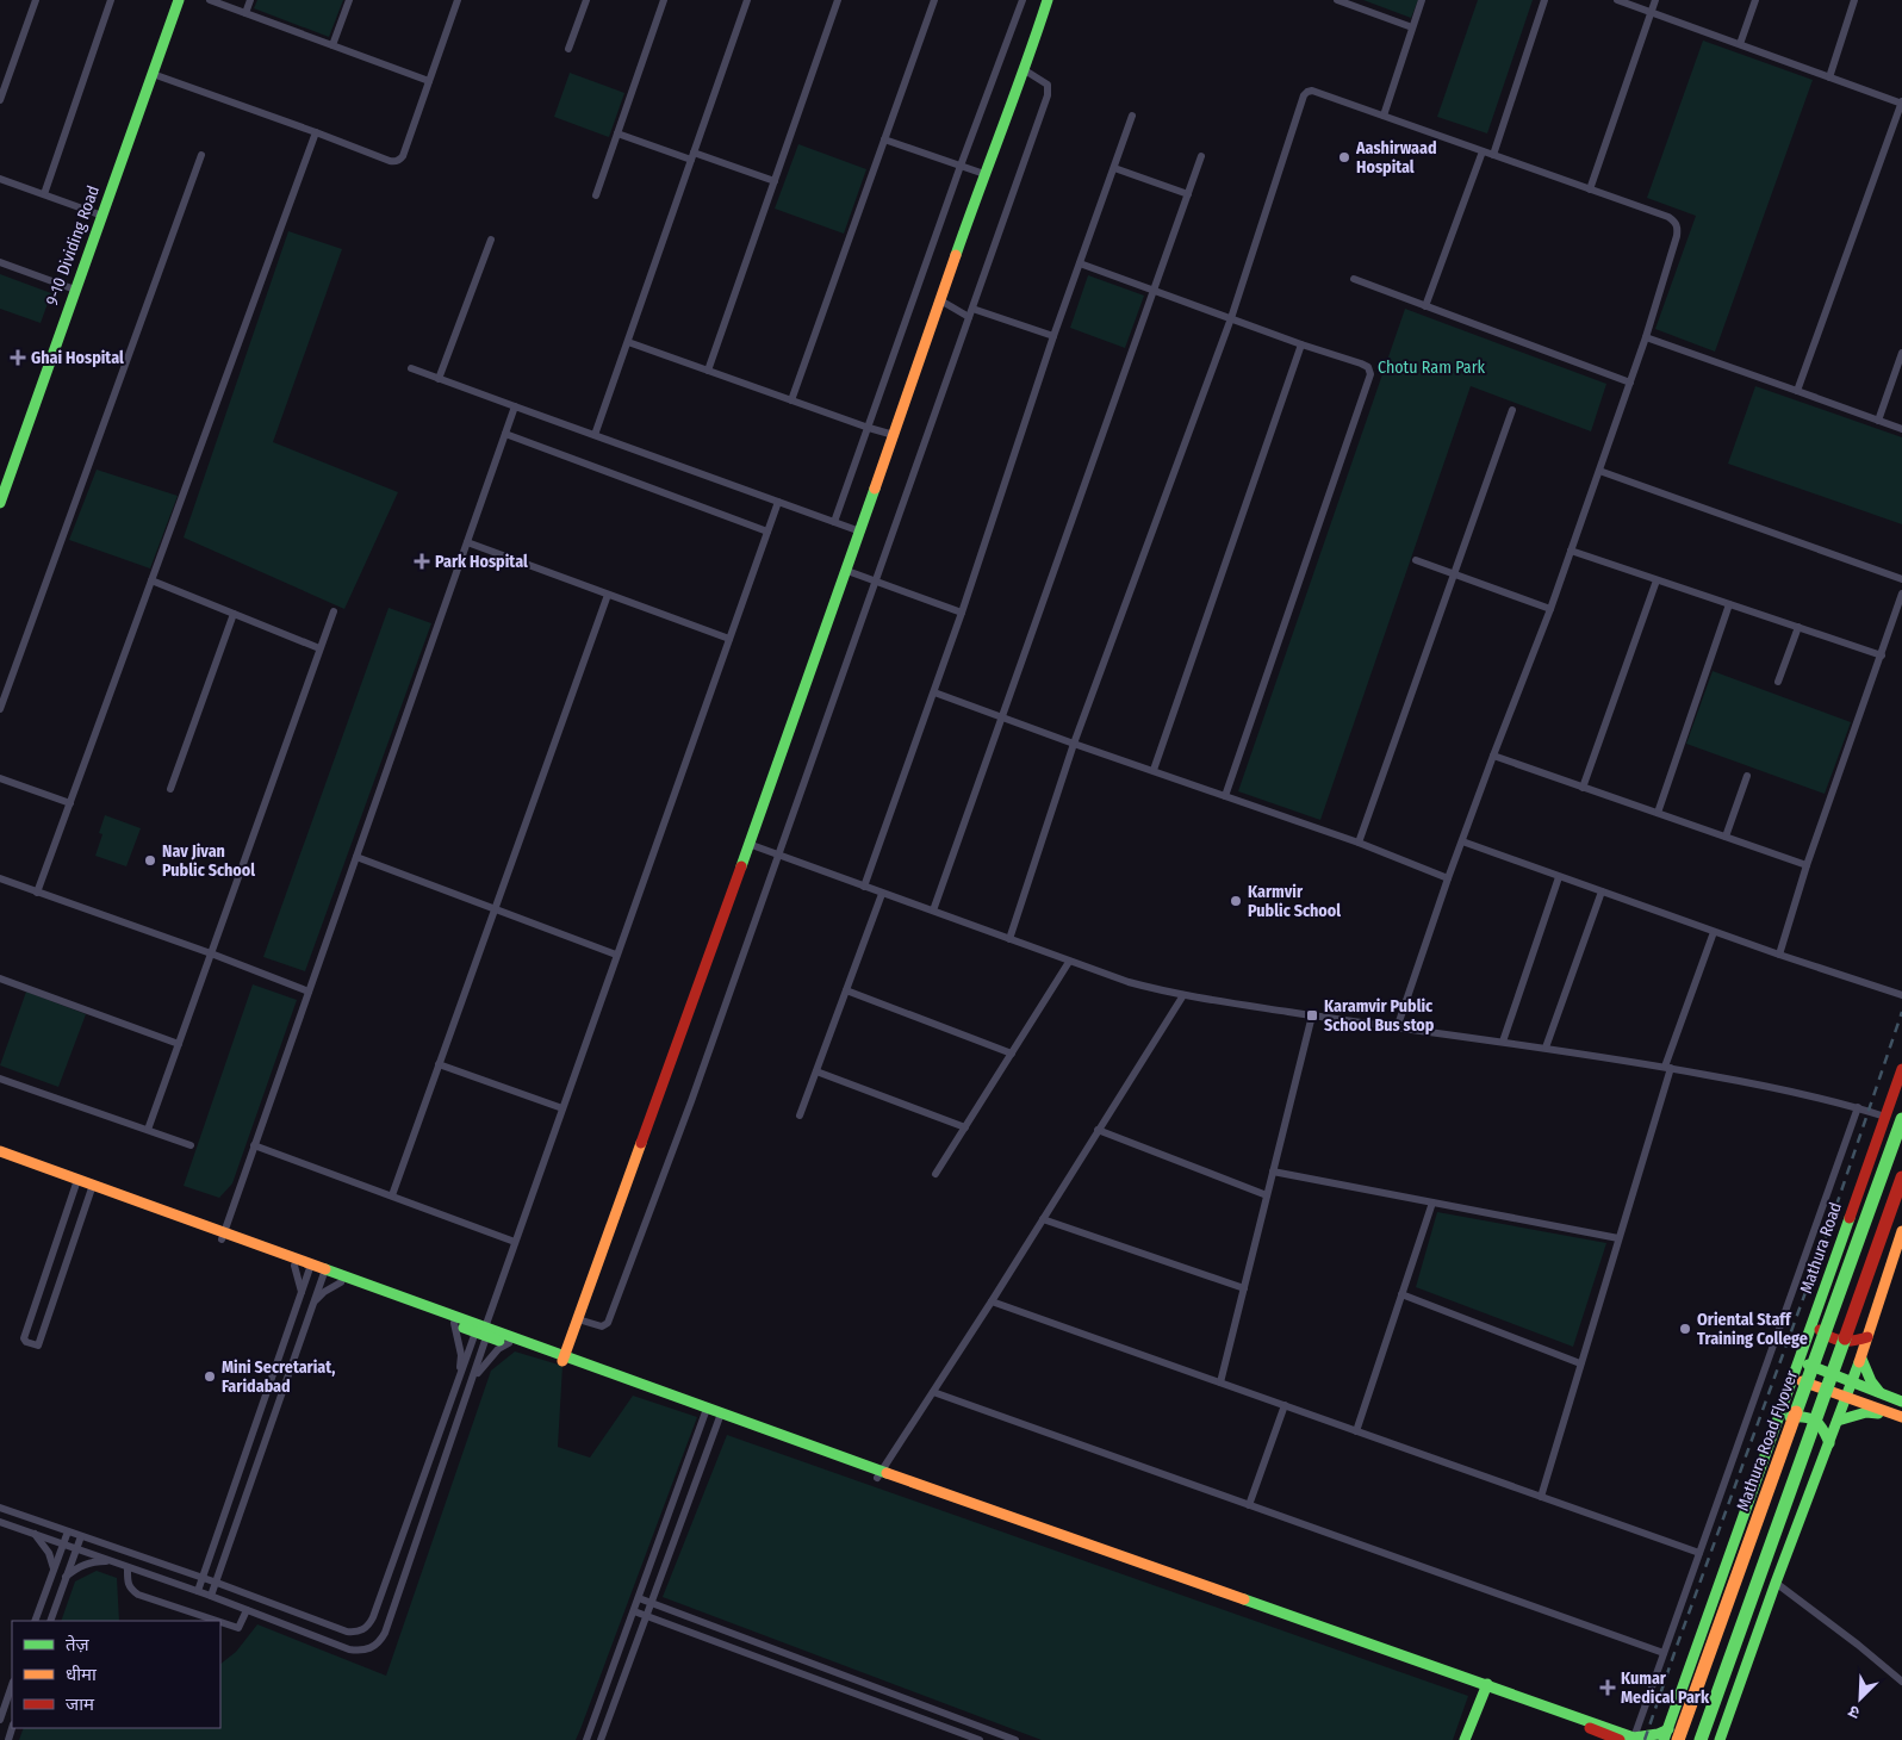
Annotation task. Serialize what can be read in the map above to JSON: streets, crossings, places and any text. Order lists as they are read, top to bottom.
{
  "streets": {
    "main road": ["9-10 Dividing Road", "Mathura Road", "Mathura Road Flyover"]
  },
  "parks": ["Chotu Ram Park"],
  "places": {
    "other": [
      "Aashirwaad Hospital",
      "Nav Jivan Public School",
      "Karmvir Public School",
      "Oriental Staff Training College",
      "Mini Secretariat, Faridabad"
    ],
    "health": ["Ghai Hospital", "Park Hospital", "Kumar Medical Park"],
    "transit": ["Karamvir Public School Bus stop"]
  },
  "legend": ["तेज़", "धीमा", "जाम"],
  "north": "bottom left"
}
